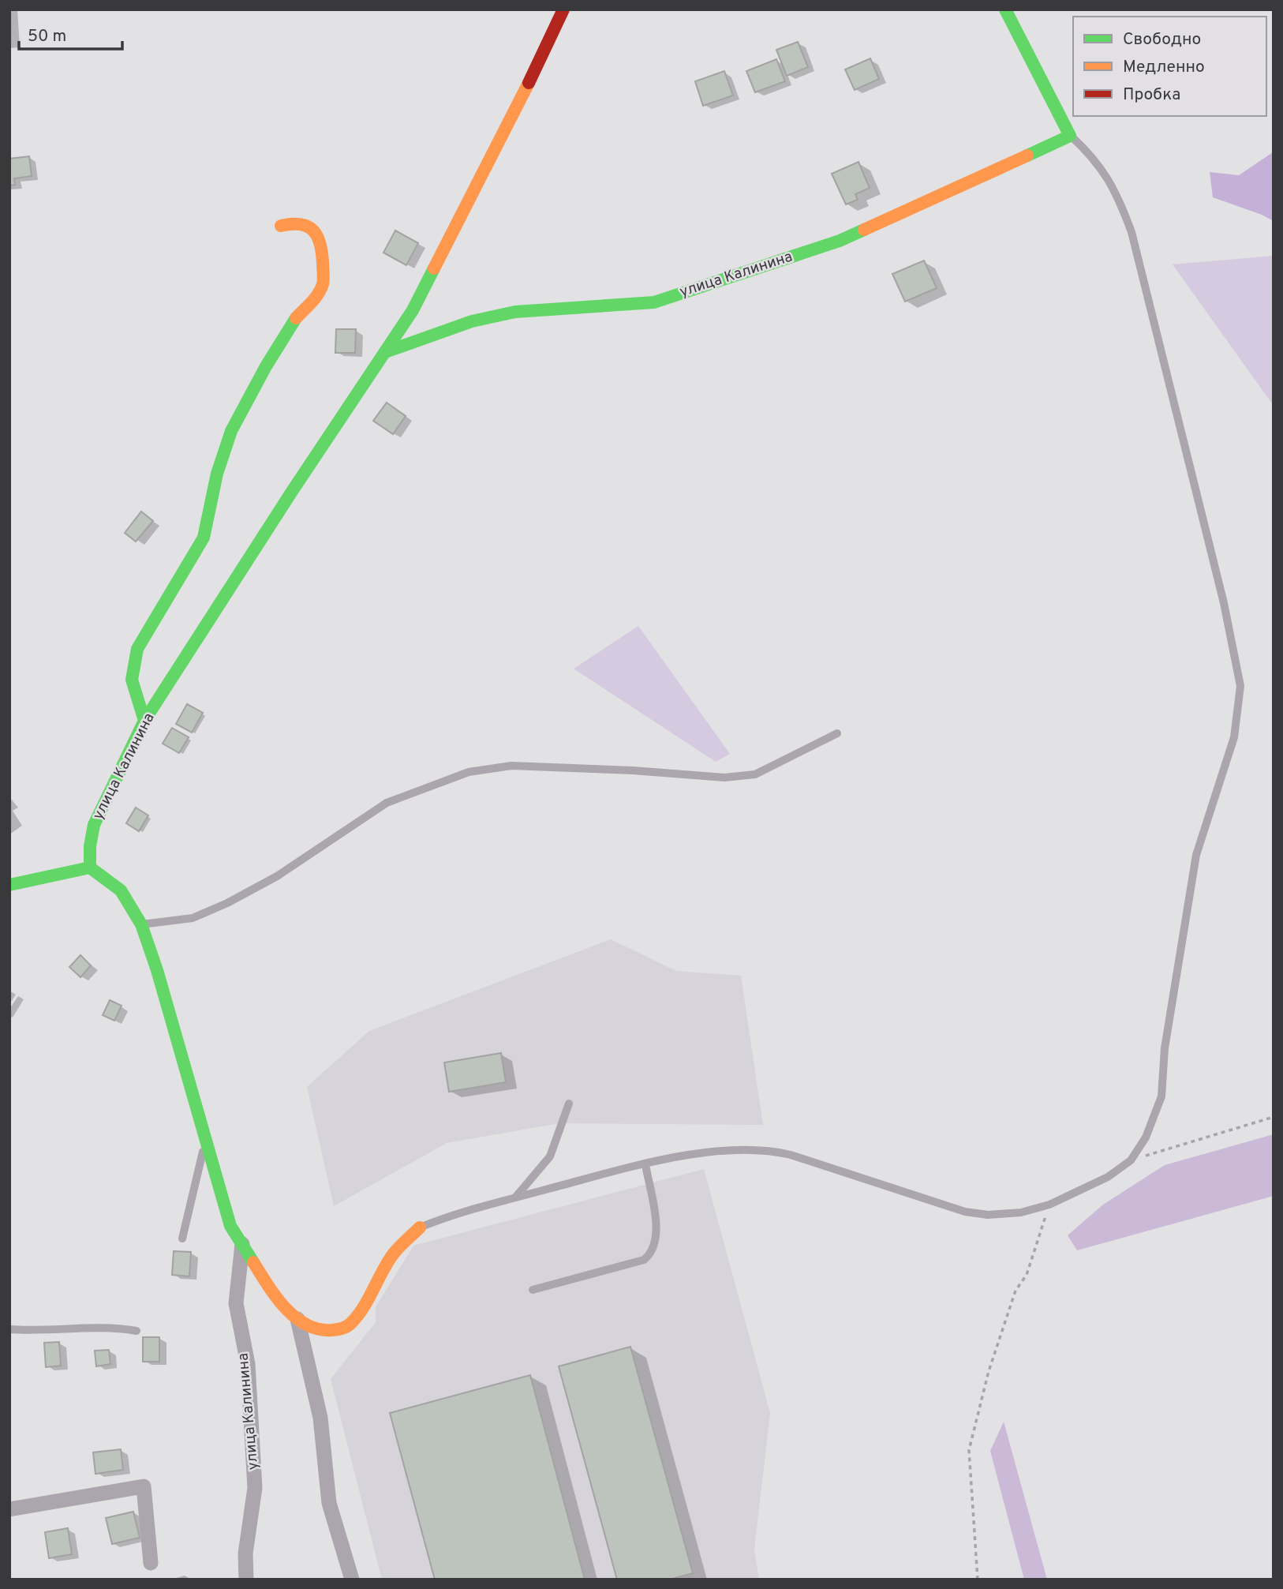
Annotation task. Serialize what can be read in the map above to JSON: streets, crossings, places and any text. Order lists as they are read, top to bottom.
{
  "streets": {
    "street": ["улица Калинина"]
  },
  "legend": ["Свободно", "Медленно", "Пробка"],
  "scale_bar": "50 m"
}
